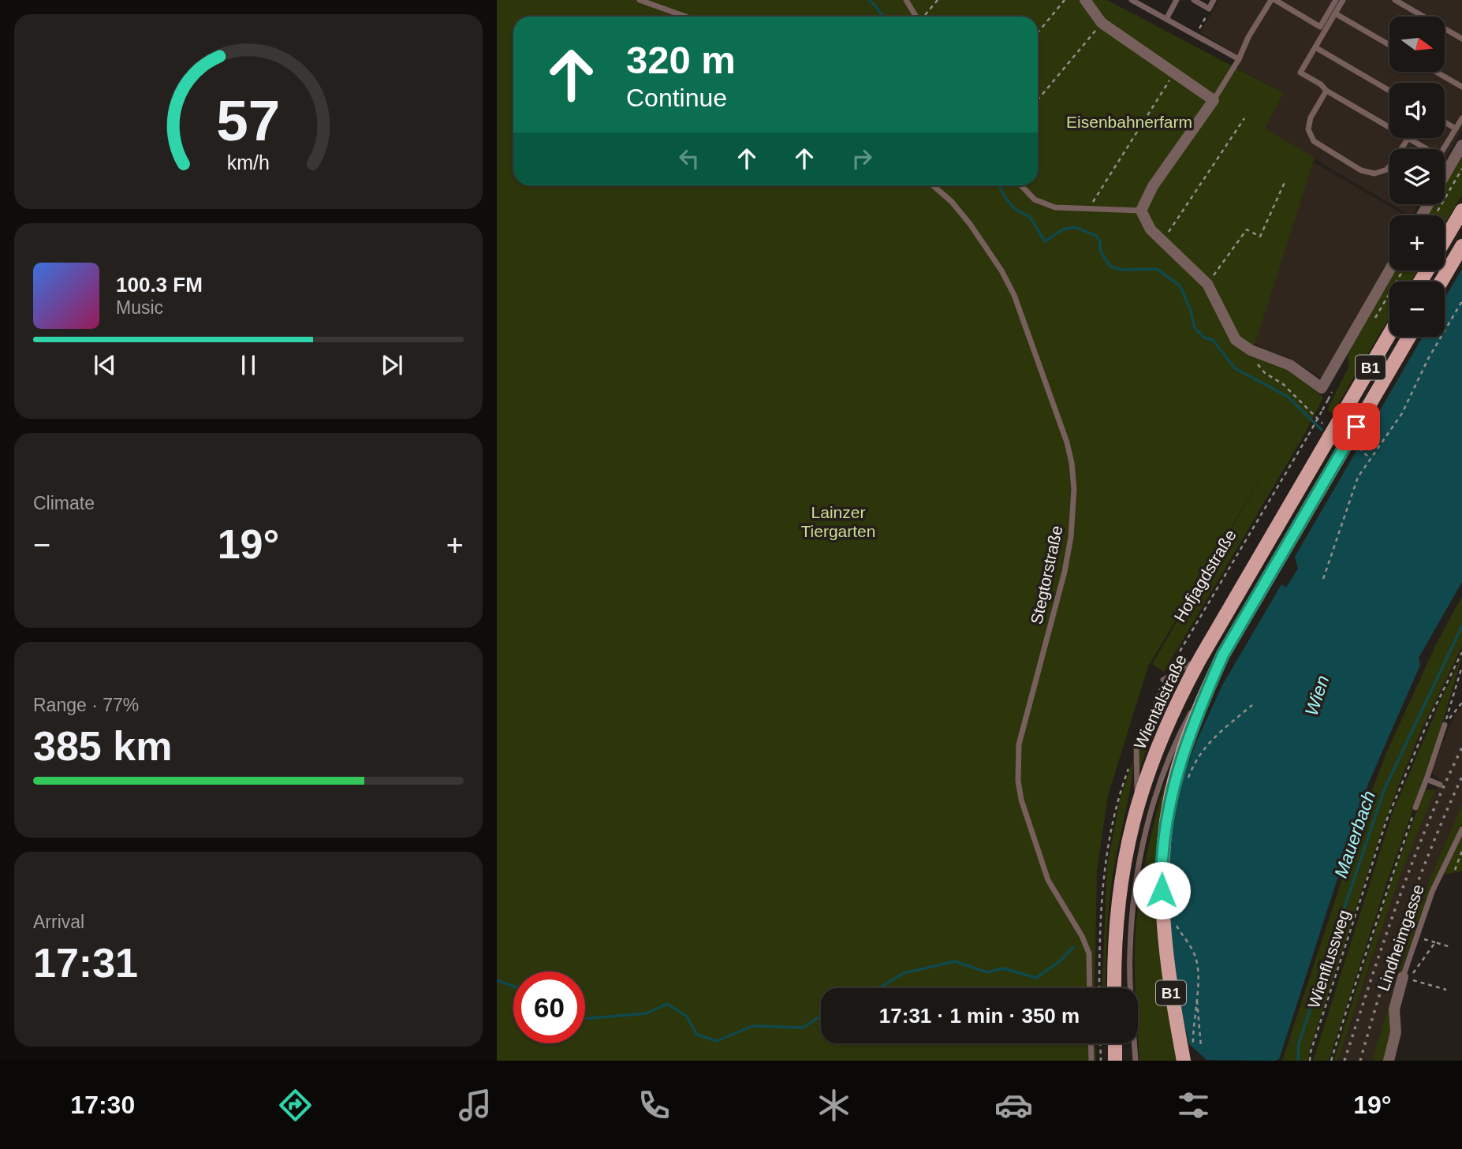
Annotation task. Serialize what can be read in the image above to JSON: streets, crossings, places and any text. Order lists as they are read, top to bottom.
{
  "streets": {
    "main road": ["B1", "Wientalstraße"],
    "street": ["Lindheimgasse"],
    "lane": ["Stegtorstraße"],
    "path": ["Hofjagdstraße", "Wienflussweg"]
  },
  "water": ["Wien", "Mauerbach"],
  "parks": ["Eisenbahnerfarm", "Lainzer Tiergarten"],
  "north": "right",
  "page": {
    "map_buttons": ["+", "−"],
    "turn": ["320 m", "Continue"],
    "song": ["100.3 FM", "Music"],
    "tile": [
      "Climate",
      ["Range · 77%", "385 km"],
      ["Arrival", "17:31"]
    ],
    "heat": ["−", "19°", "+"],
    "limit": "60",
    "trip": "17:31 · 1 min · 350 m",
    "tabs": ["17:30", "19°"],
    "gauge": ["57", "km/h"]
  }
}
